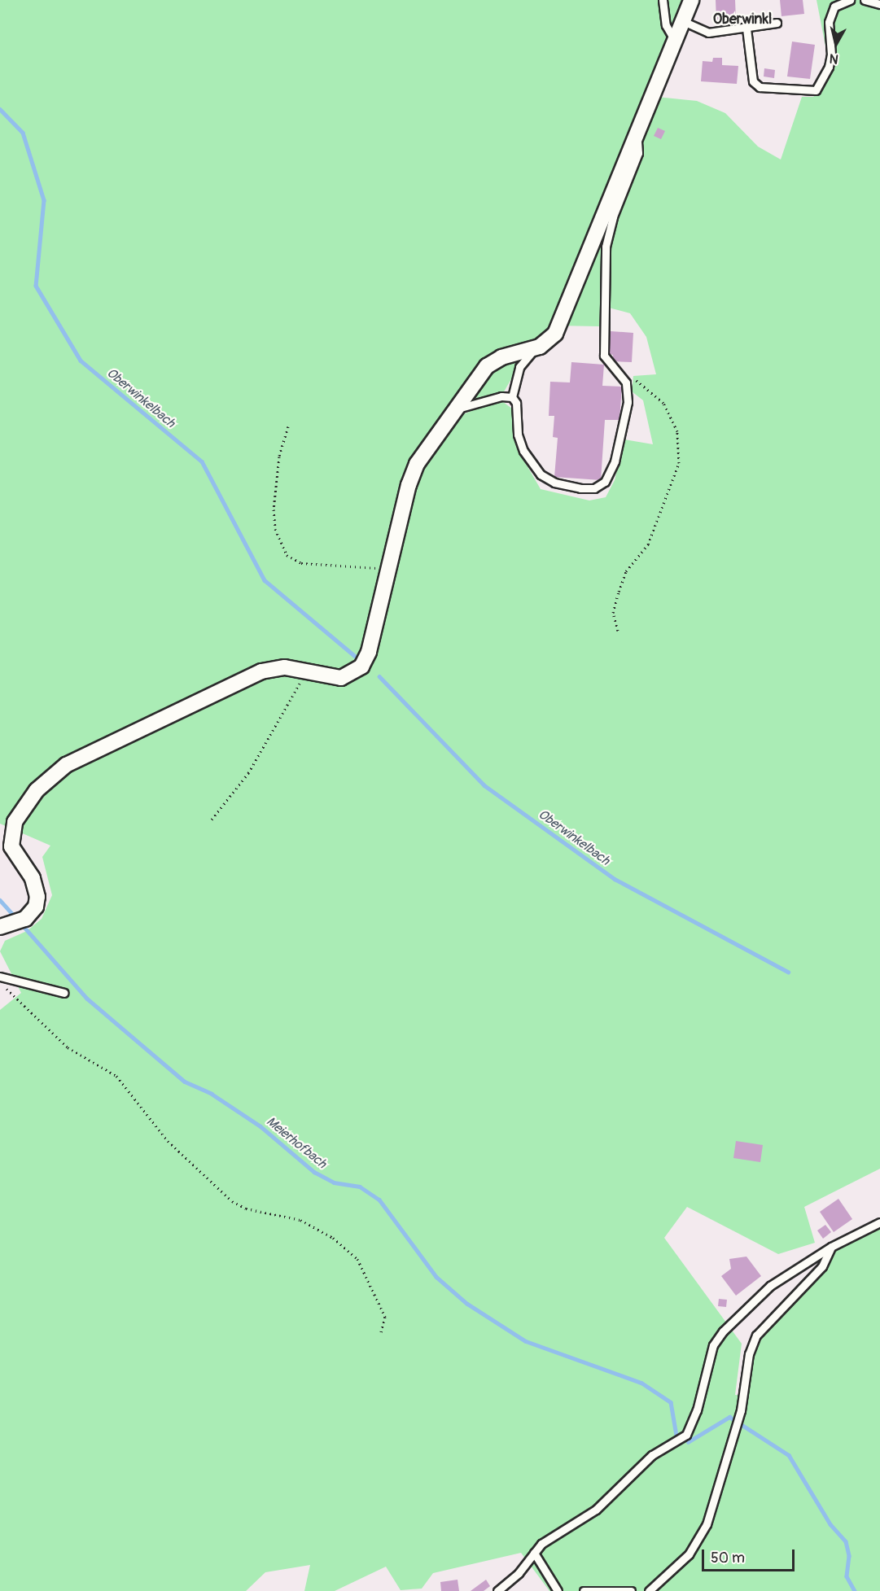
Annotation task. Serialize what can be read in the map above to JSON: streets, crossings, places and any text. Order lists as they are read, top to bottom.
{
  "districts": ["Oberwinkl"],
  "water": ["Oberwinkelbach", "Meierhofbach"],
  "scale_bar": "50 m",
  "north": "bottom"
}
